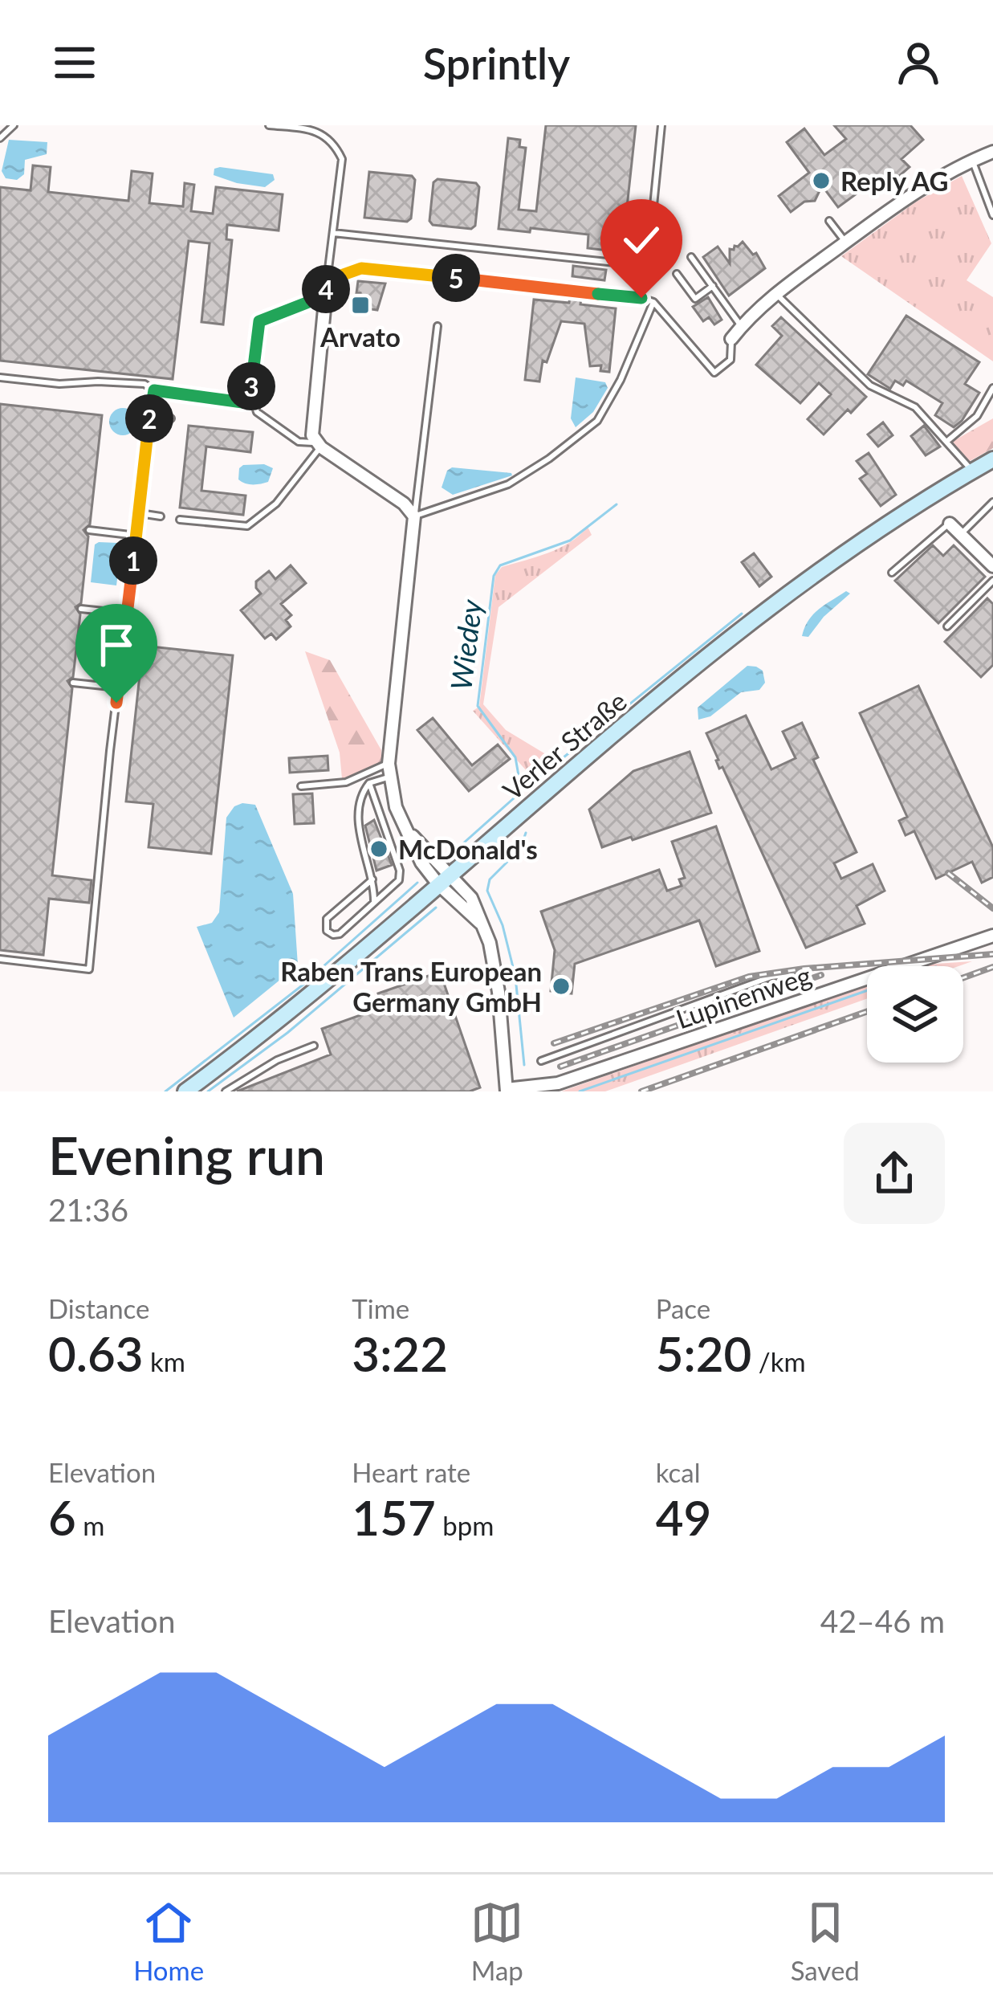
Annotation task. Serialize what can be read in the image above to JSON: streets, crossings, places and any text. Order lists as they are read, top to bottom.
{
  "streets": {
    "main road": ["Verler Straße"],
    "street": ["Lupinenweg"]
  },
  "water": ["Wiedey"],
  "places": {
    "other": ["Reply AG", "McDonald's", "Raben Trans European Germany GmbH"],
    "transit": ["Arvato"]
  },
  "page": {
    "header": "Sprintly",
    "pins": [
      "5",
      "4",
      "3",
      "2",
      "1"
    ],
    "heading": ["Evening run", "21:36"],
    "stats": [
      ["Distance", "0.63 km"],
      ["Time", "3:22"],
      ["Pace", "5:20 /km"],
      ["Elevation", "6 m"],
      ["Heart rate", "157 bpm"],
      ["kcal", "49"]
    ],
    "chart": ["Elevation", "42–46 m"],
    "tabs": ["Home", "Map", "Saved"]
  }
}
